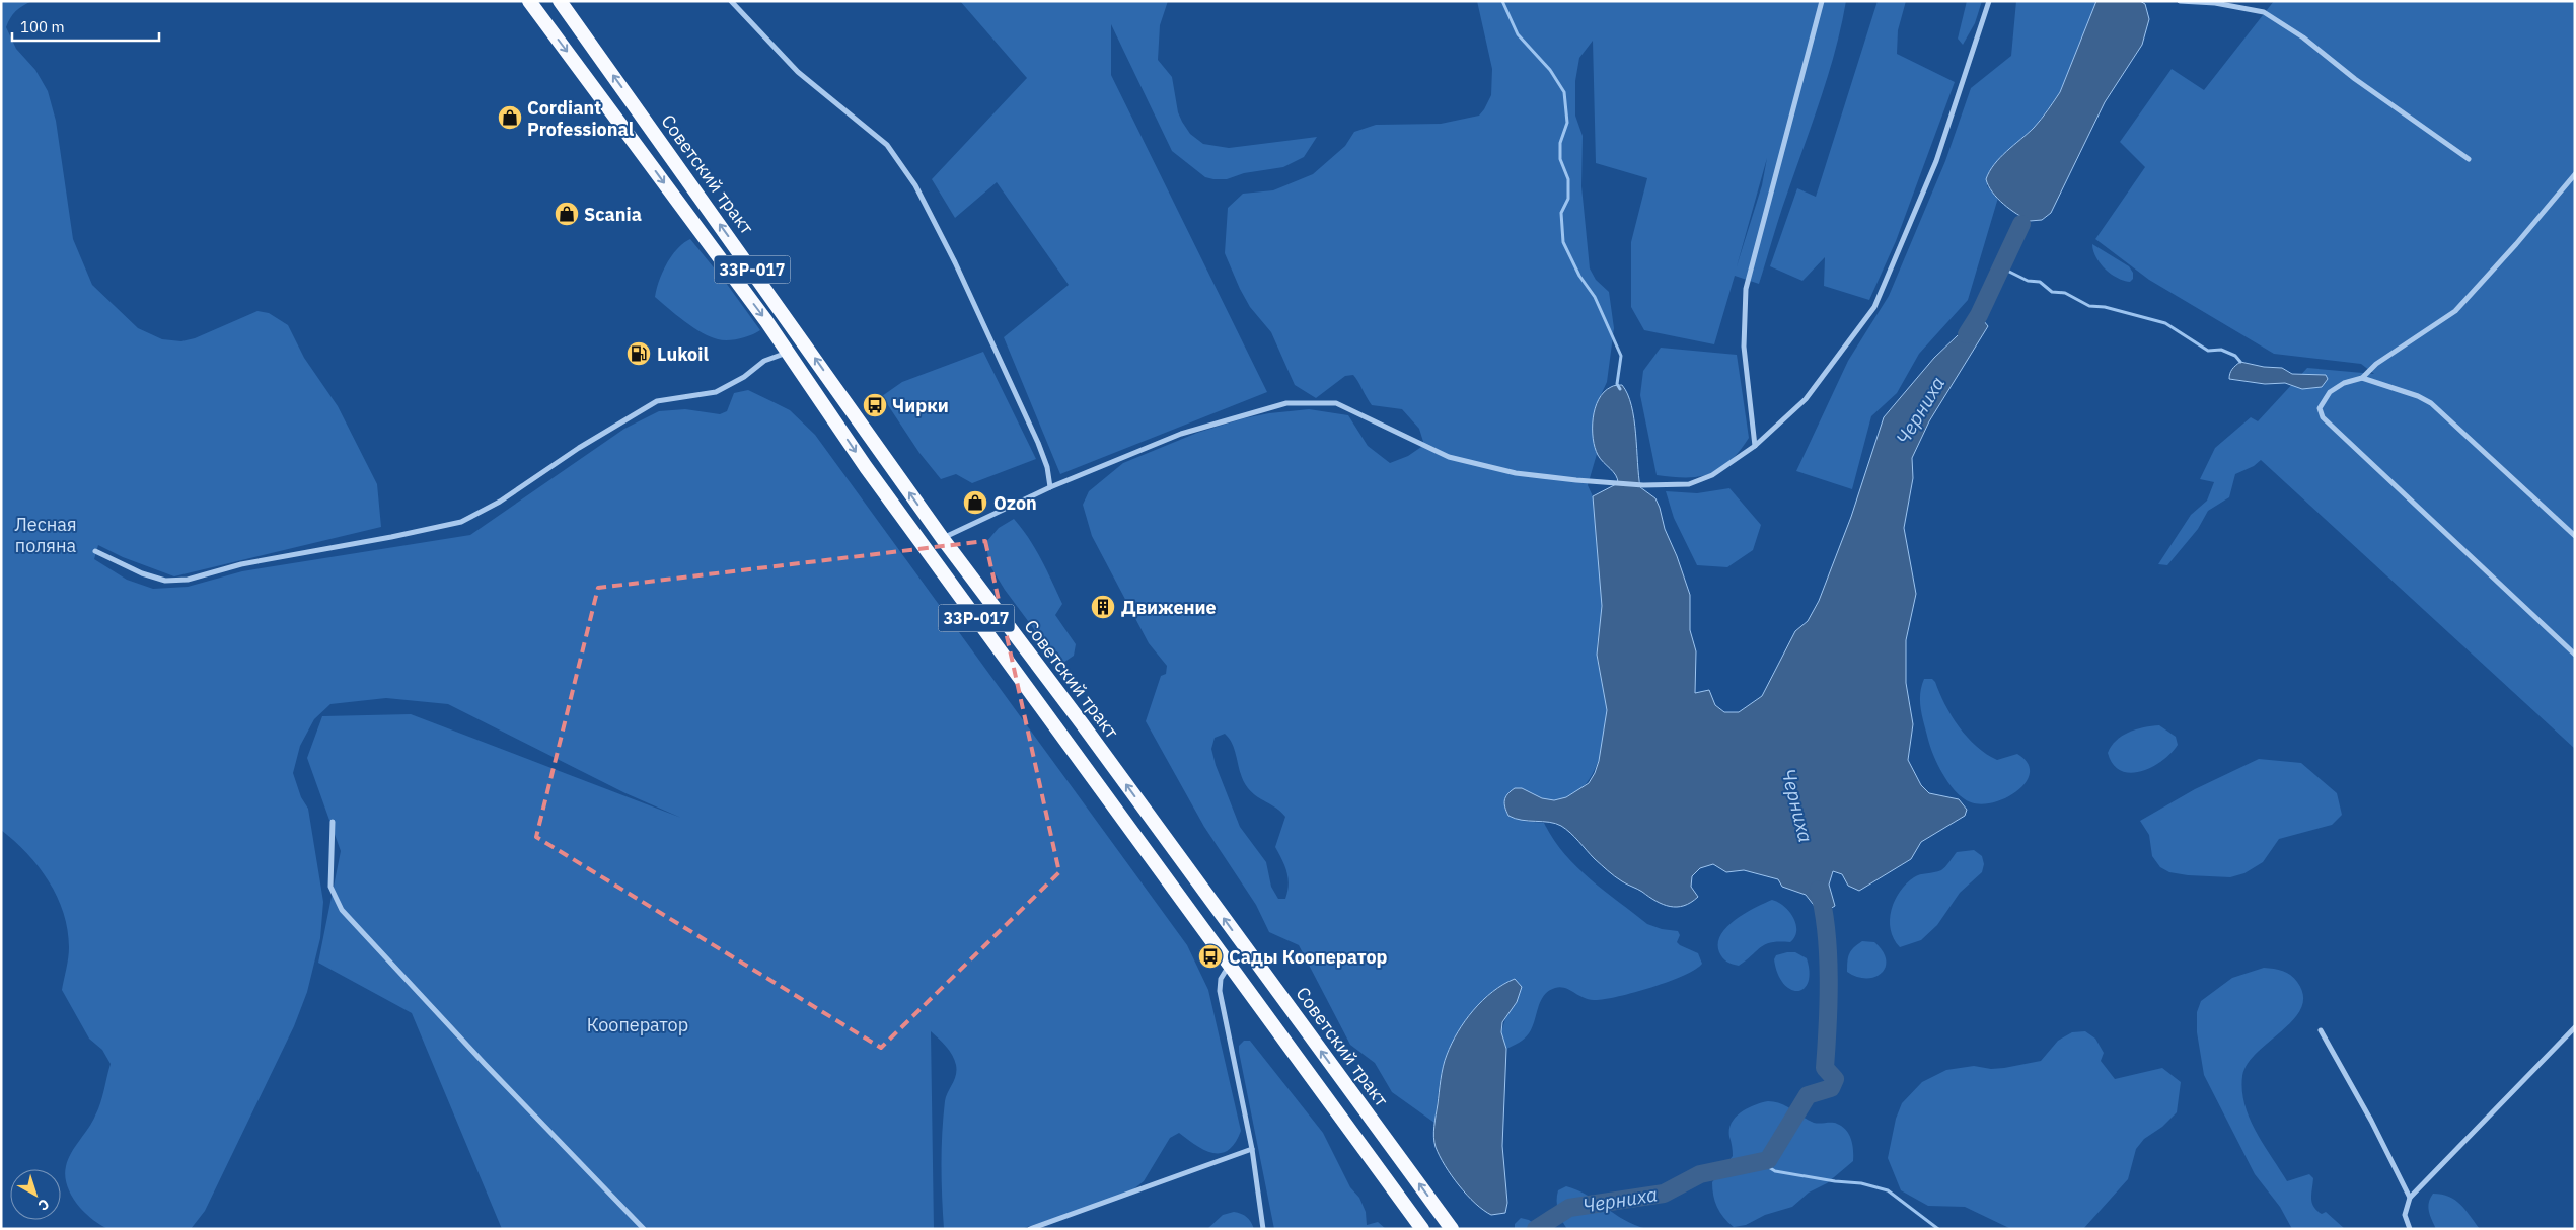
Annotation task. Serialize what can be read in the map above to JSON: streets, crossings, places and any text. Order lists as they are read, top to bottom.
{
  "streets": {
    "highway": ["Советский тракт", "33Р-017"]
  },
  "water": ["Черниха"],
  "parks": ["Лесная поляна", "Кооператор"],
  "places": {
    "shop": ["Cordiant Professional", "Scania", "Ozon"],
    "fuel station": ["Lukoil"],
    "bus stop": ["Чирки", "Сады Кооператор"],
    "building": ["Движение"]
  },
  "scale_bar": "100 m",
  "north": "bottom right"
}
